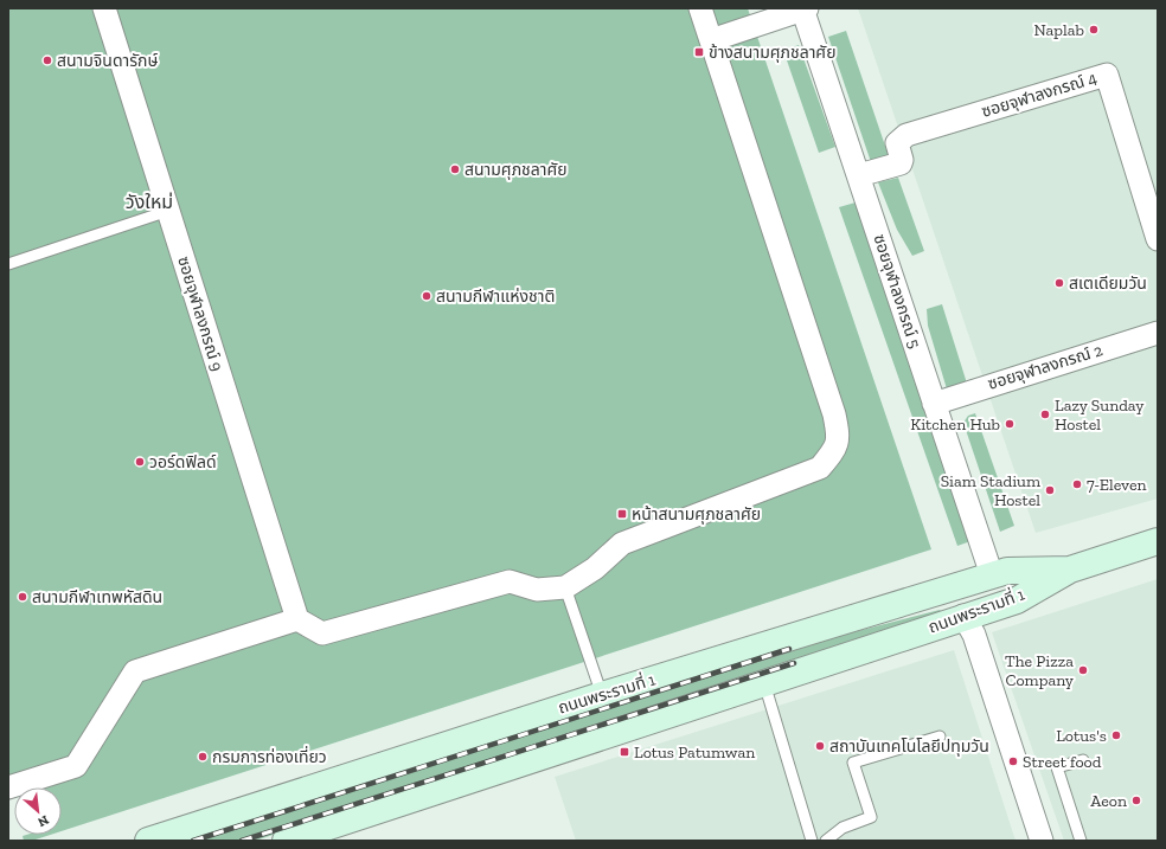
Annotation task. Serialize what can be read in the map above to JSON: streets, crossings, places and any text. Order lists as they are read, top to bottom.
{
  "streets": {
    "main road": ["ถนนพระรามที่ 1"],
    "street": [
      "ซอยจุฬาลงกรณ์ 4",
      "ซอยจุฬาลงกรณ์ 5",
      "ซอยจุฬาลงกรณ์ 9",
      "ซอยจุฬาลงกรณ์ 2"
    ]
  },
  "crossings": [
    ["ซอยจุฬาลงกรณ์ 4", "ซอยจุฬาลงกรณ์ 5"],
    ["ซอยจุฬาลงกรณ์ 5", "ซอยจุฬาลงกรณ์ 2"],
    ["ซอยจุฬาลงกรณ์ 5", "ถนนพระรามที่ 1"]
  ],
  "districts": ["วังใหม่"],
  "places": {
    "other": [
      "Naplab",
      "สนามจินดารักษ์",
      "สนามศุภชลาศัย",
      "สเตเดียมวัน",
      "สนามกีฬาแห่งชาติ",
      "Lazy Sunday Hostel",
      "Kitchen Hub",
      "วอร์ดฟิลด์",
      "7-Eleven",
      "Siam Stadium Hostel",
      "สนามกีฬาเทพหัสดิน",
      "The Pizza Company",
      "Lotus's",
      "สถาบันเทคโนโลยีปทุมวัน",
      "กรมการท่องเที่ยว",
      "Street food",
      "Aeon"
    ],
    "transit": ["ข้างสนามศุภชลาศัย", "หน้าสนามศุภชลาศัย", "Lotus Patumwan"]
  },
  "north": "bottom right"
}
